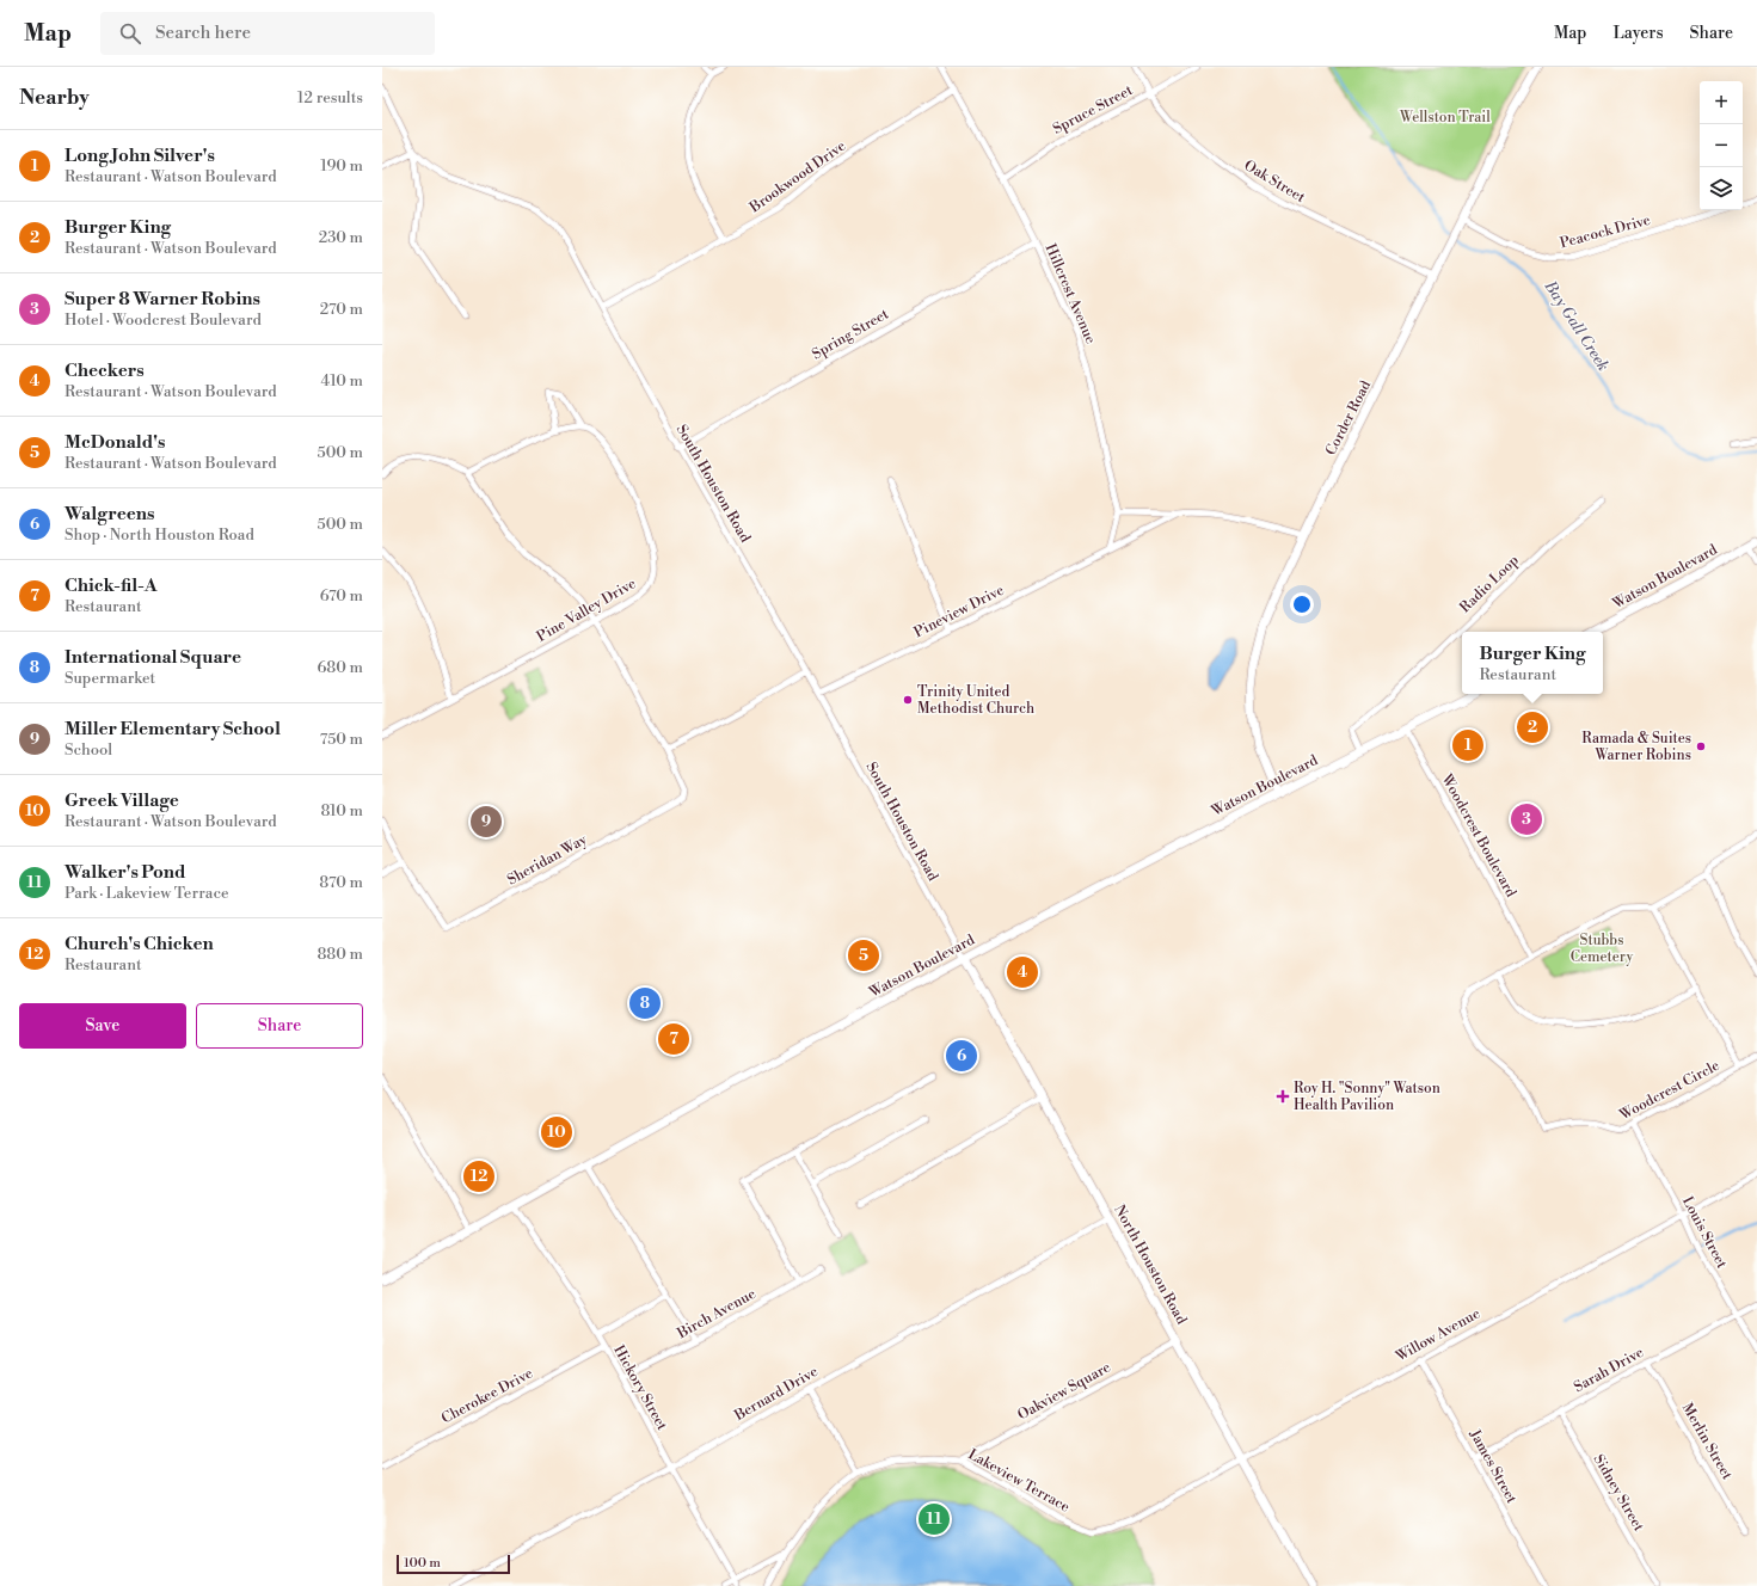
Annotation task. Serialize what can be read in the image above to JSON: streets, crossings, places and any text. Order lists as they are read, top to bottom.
{
  "streets": {
    "street": [
      "Spruce Street",
      "Brookwood Drive",
      "Oak Street",
      "Peacock Drive",
      "Hillcrest Avenue",
      "Spring Street",
      "Corder Road",
      "South Houston Road",
      "Watson Boulevard",
      "Radio Loop",
      "Pine Valley Drive",
      "Pineview Drive",
      "Woodcrest Boulevard",
      "Sheridan Way",
      "Woodcrest Circle",
      "Louis Street",
      "North Houston Road",
      "Birch Avenue",
      "Willow Avenue",
      "Sarah Drive",
      "Hickory Street",
      "Oakview Square",
      "Bernard Drive",
      "Cherokee Drive",
      "Merlin Street",
      "James Street",
      "Lakeview Terrace",
      "Sidney Street"
    ]
  },
  "crossings": [
    ["Spruce Street", "Oak Street"],
    ["Spruce Street", "Hillcrest Avenue"],
    ["Brookwood Drive", "Hillcrest Avenue"],
    ["Brookwood Drive", "South Houston Road"],
    ["Oak Street", "Corder Road"],
    ["Peacock Drive", "Corder Road"],
    ["Hillcrest Avenue", "Spring Street"],
    ["Hillcrest Avenue", "Pineview Drive"],
    ["Spring Street", "South Houston Road"],
    ["Corder Road", "Watson Boulevard"],
    ["South Houston Road", "Watson Boulevard"],
    ["South Houston Road", "Pineview Drive"],
    ["South Houston Road", "North Houston Road"],
    ["Watson Boulevard", "Radio Loop"],
    ["Watson Boulevard", "Woodcrest Boulevard"],
    ["Watson Boulevard", "North Houston Road"],
    ["Watson Boulevard", "Hickory Street"],
    ["Pine Valley Drive", "Sheridan Way"],
    ["Woodcrest Boulevard", "Woodcrest Circle"],
    ["Woodcrest Circle", "Louis Street"],
    ["Louis Street", "Willow Avenue"],
    ["Louis Street", "Sarah Drive"],
    ["North Houston Road", "Willow Avenue"],
    ["North Houston Road", "Oakview Square"],
    ["North Houston Road", "Bernard Drive"],
    ["Birch Avenue", "Hickory Street"],
    ["Willow Avenue", "James Street"],
    ["Willow Avenue", "Lakeview Terrace"],
    ["Sarah Drive", "Merlin Street"],
    ["Sarah Drive", "James Street"],
    ["Sarah Drive", "Sidney Street"],
    ["Hickory Street", "Bernard Drive"],
    ["Hickory Street", "Cherokee Drive"],
    ["Hickory Street", "Lakeview Terrace"],
    ["Oakview Square", "Lakeview Terrace"]
  ],
  "water": ["Bay Gall Creek"],
  "parks": ["Wellston Trail", "Stubbs Cemetery"],
  "places": {
    "other": ["Trinity United Methodist Church", "Ramada & Suites Warner Robins"],
    "health": ["Roy H. \"Sonny\" Watson Health Pavilion"]
  },
  "scale_bar": "100 m",
  "page": {
    "header": "Map",
    "search": "Search here",
    "nav": ["Map", "Layers", "Share"],
    "heading": ["Nearby", "12 results"],
    "map_buttons": ["+", "−"],
    "list": [
      {
        "mark": "1",
        "name": "Long John Silver's",
        "note": "Restaurant · Watson Boulevard",
        "value": "190 m"
      },
      {
        "mark": "2",
        "name": "Burger King",
        "note": "Restaurant · Watson Boulevard",
        "value": "230 m"
      },
      {
        "mark": "3",
        "name": "Super 8 Warner Robins",
        "note": "Hotel · Woodcrest Boulevard",
        "value": "270 m"
      },
      {
        "mark": "4",
        "name": "Checkers",
        "note": "Restaurant · Watson Boulevard",
        "value": "410 m"
      },
      {
        "mark": "5",
        "name": "McDonald's",
        "note": "Restaurant · Watson Boulevard",
        "value": "500 m"
      },
      {
        "mark": "6",
        "name": "Walgreens",
        "note": "Shop · North Houston Road",
        "value": "500 m"
      },
      {
        "mark": "7",
        "name": "Chick-fil-A",
        "note": "Restaurant",
        "value": "670 m"
      },
      {
        "mark": "8",
        "name": "International Square",
        "note": "Supermarket",
        "value": "680 m"
      },
      {
        "mark": "9",
        "name": "Miller Elementary School",
        "note": "School",
        "value": "750 m"
      },
      {
        "mark": "10",
        "name": "Greek Village",
        "note": "Restaurant · Watson Boulevard",
        "value": "810 m"
      },
      {
        "mark": "11",
        "name": "Walker's Pond",
        "note": "Park · Lakeview Terrace",
        "value": "870 m"
      },
      {
        "mark": "12",
        "name": "Church's Chicken",
        "note": "Restaurant",
        "value": "880 m"
      }
    ],
    "popup": ["Burger King", "Restaurant"],
    "pins": [
      "2",
      "1",
      "3",
      "9",
      "5",
      "4",
      "8",
      "7",
      "6",
      "10",
      "12",
      "11"
    ],
    "buttons": ["Save", "Share"],
    "scale": "100 m"
  }
}
